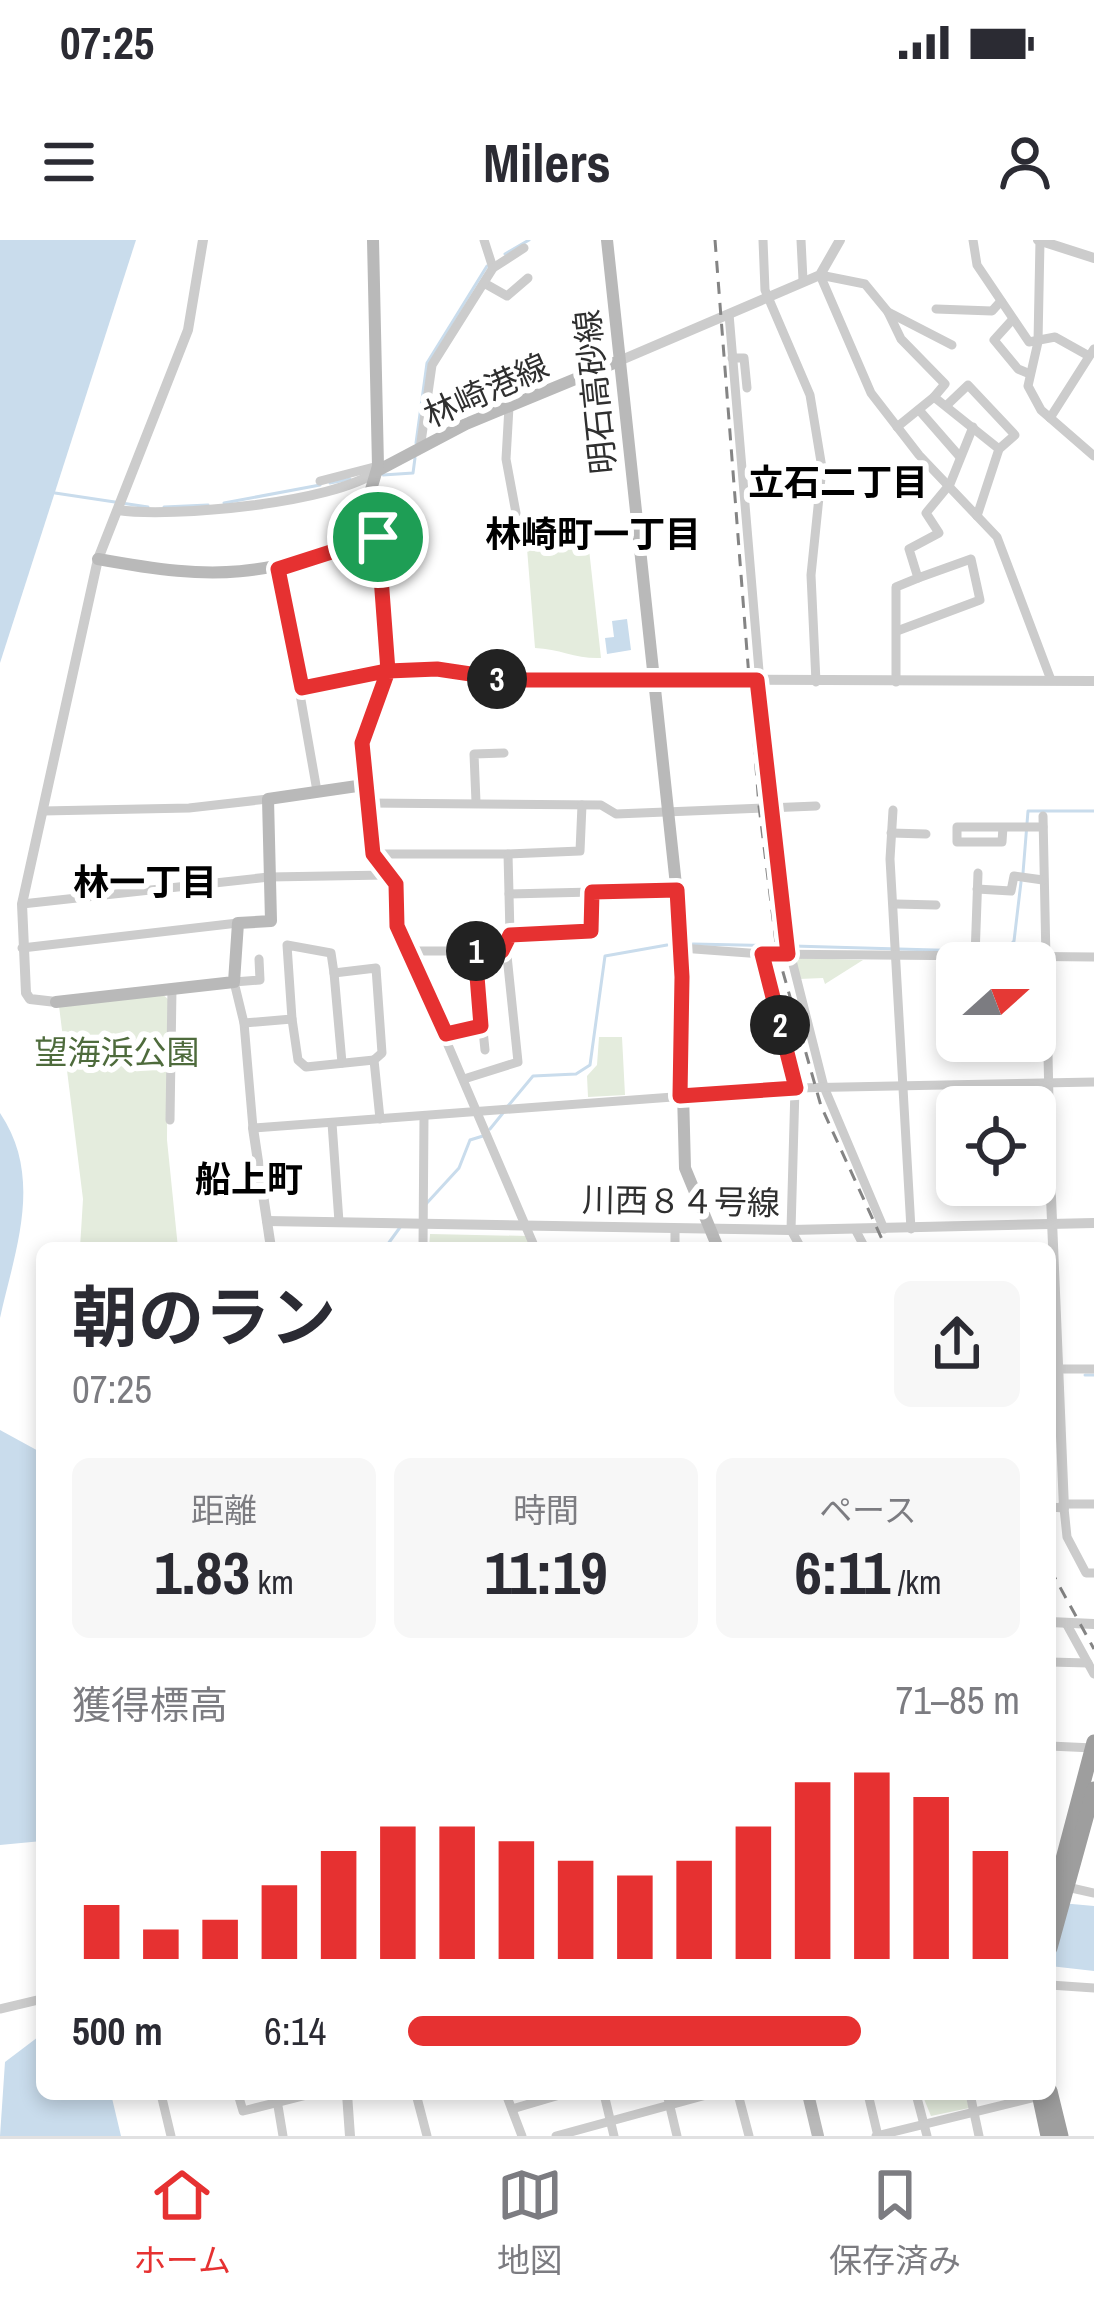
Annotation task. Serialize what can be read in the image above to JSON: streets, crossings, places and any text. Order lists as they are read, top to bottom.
{
  "streets": {
    "main road": ["林崎港線", "明石高砂線"],
    "street": ["川西８４号線"]
  },
  "crossings": [
    ["林崎港線", "明石高砂線"],
    ["明石高砂線", "川西８４号線"]
  ],
  "districts": [
    "立石二丁目",
    "林崎町一丁目",
    "林一丁目",
    "船上町"
  ],
  "parks": ["望海浜公園"],
  "north": "right",
  "page": {
    "status": "07:25",
    "header": "Milers",
    "pins": ["3", "1", "2"],
    "heading": ["朝のラン", "07:25"],
    "stats": [
      ["距離", "1.83 km"],
      ["時間", "11:19"],
      ["ペース", "6:11 /km"]
    ],
    "chart": ["獲得標高", "71–85 m"],
    "list": [
      {
        "name": "500 m",
        "note": "6:14"
      }
    ],
    "tabs": ["ホーム", "地図", "保存済み"]
  }
}
